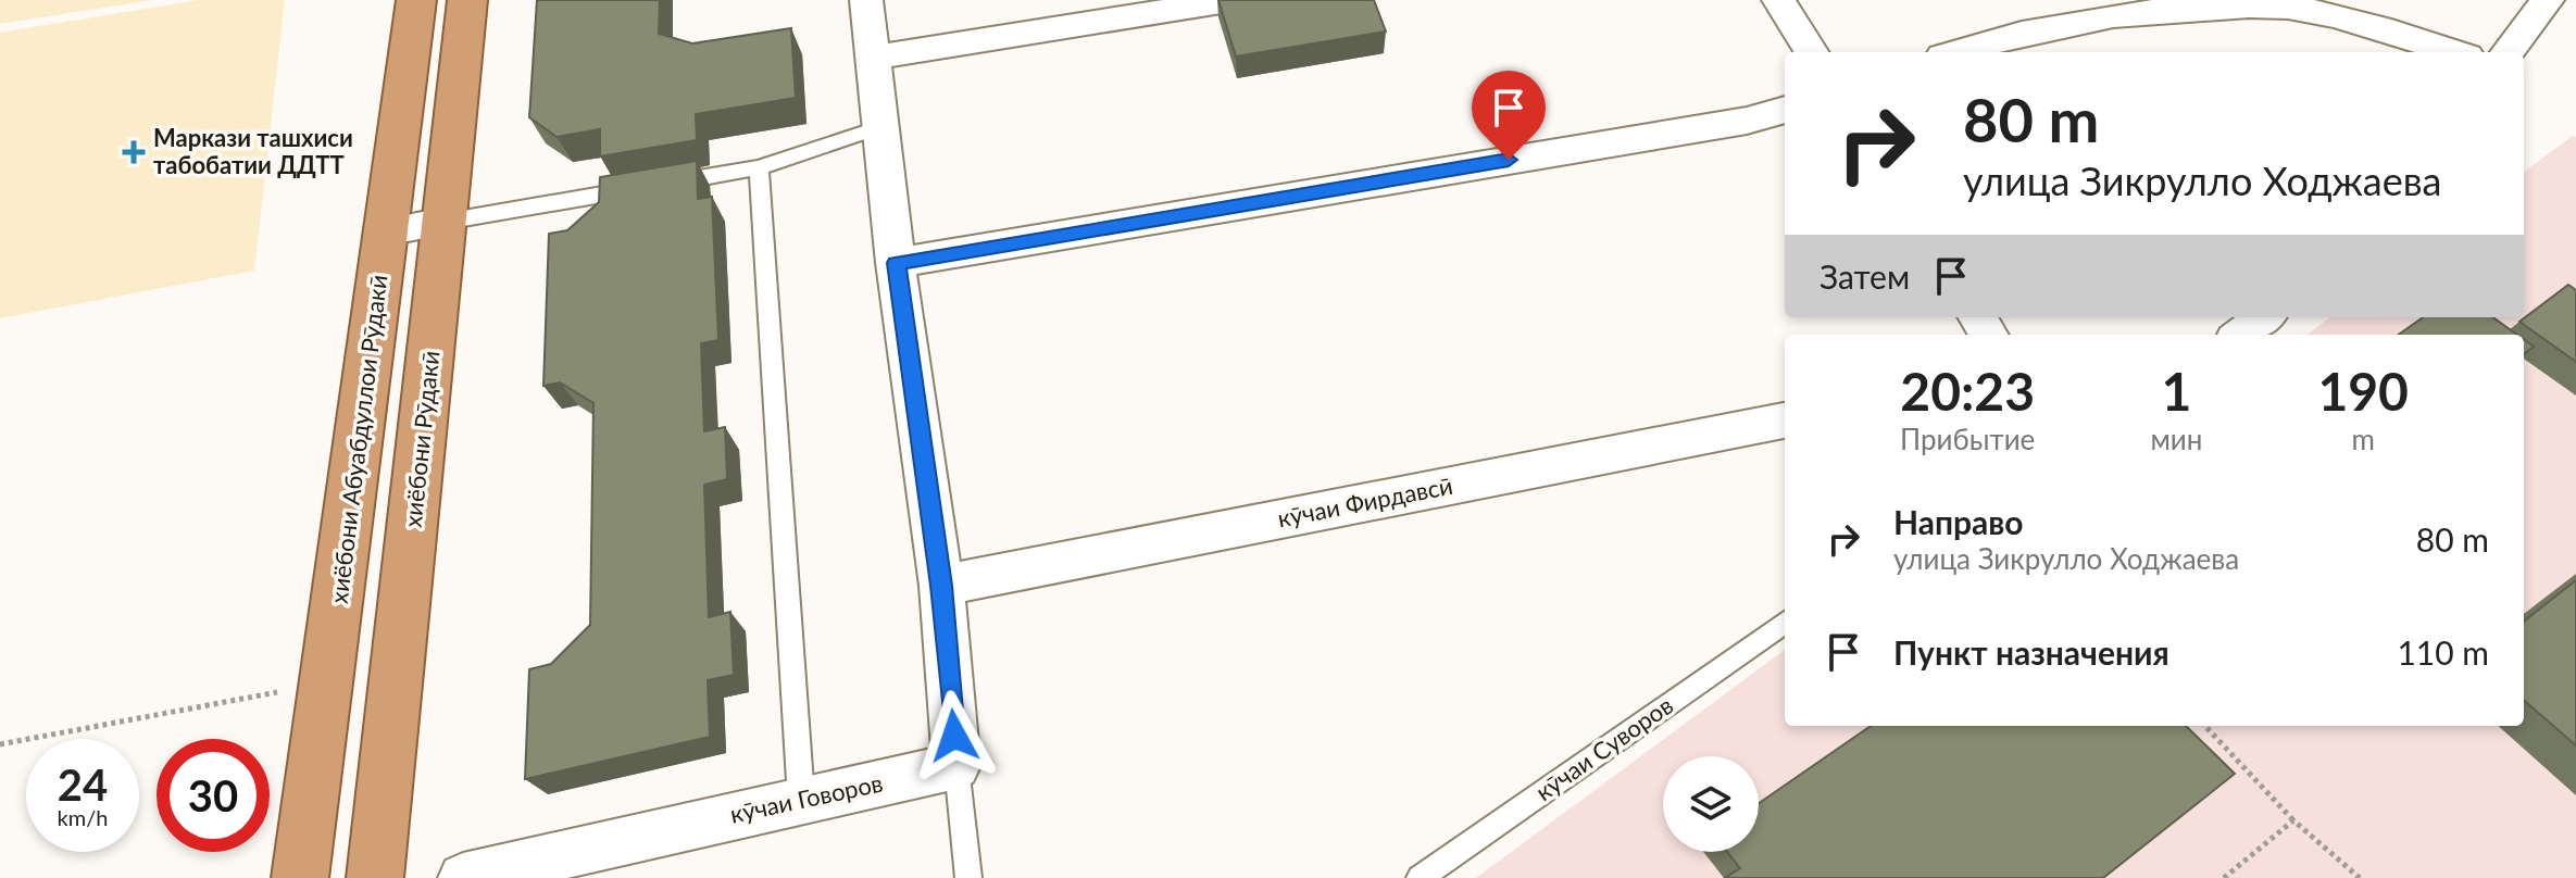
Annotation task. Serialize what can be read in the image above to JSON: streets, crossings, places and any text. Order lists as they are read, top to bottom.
{
  "streets": {
    "highway": ["хиёбони Абуабдуллои Рӯдакӣ", "хиёбони Рӯдакӣ"],
    "street": ["кӯчаи Фирдавсӣ", "кӯчаи Говоров"],
    "lane": ["кӯчаи Суворов"]
  },
  "places": {
    "health": ["Маркази ташхиси табобатии ДДТТ"]
  },
  "page": {
    "turn": ["80 m", "улица Зикрулло Ходжаева"],
    "then": "Затем",
    "eta": [
      "20:23",
      "Прибытие",
      "1",
      "мин",
      "190",
      "m"
    ],
    "list": [
      {
        "name": "Направо",
        "note": "улица Зикрулло Ходжаева",
        "value": "80 m"
      },
      {
        "name": "Пункт назначения",
        "value": "110 m"
      }
    ],
    "speed": "24 km/h",
    "limit": "30"
  }
}
